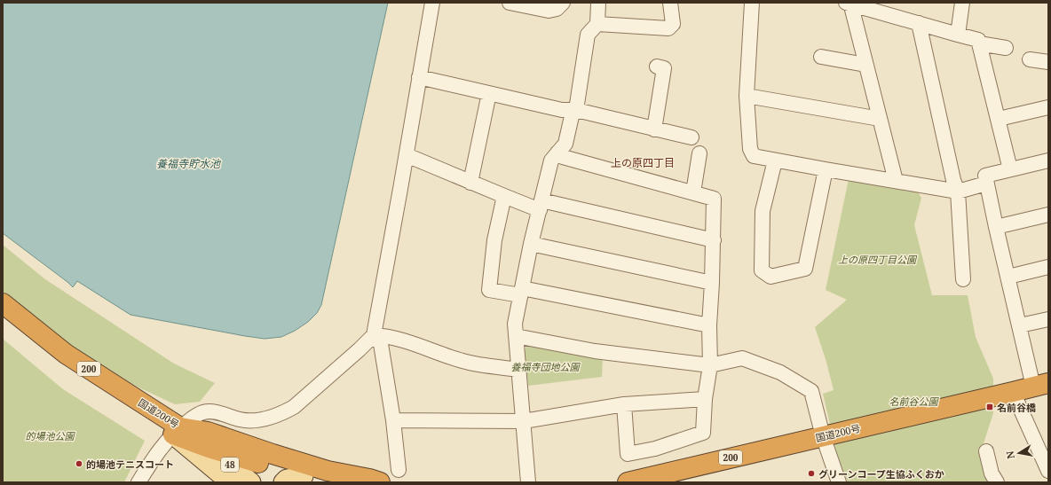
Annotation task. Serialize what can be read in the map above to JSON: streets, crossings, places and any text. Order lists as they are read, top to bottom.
{
  "streets": {
    "highway": ["200", "国道200号"],
    "main road": ["48"]
  },
  "crossings": [
    ["国道200号", "48"]
  ],
  "districts": ["上の原四丁目"],
  "water": ["養福寺貯水池"],
  "parks": [
    "上の原四丁目公園",
    "養福寺団地公園",
    "名前谷公園",
    "的場池公園"
  ],
  "places": {
    "transit": ["名前谷橋"],
    "other": ["的場池テニスコート", "グリーンコープ生協ふくおか"]
  },
  "north": "left"
}
